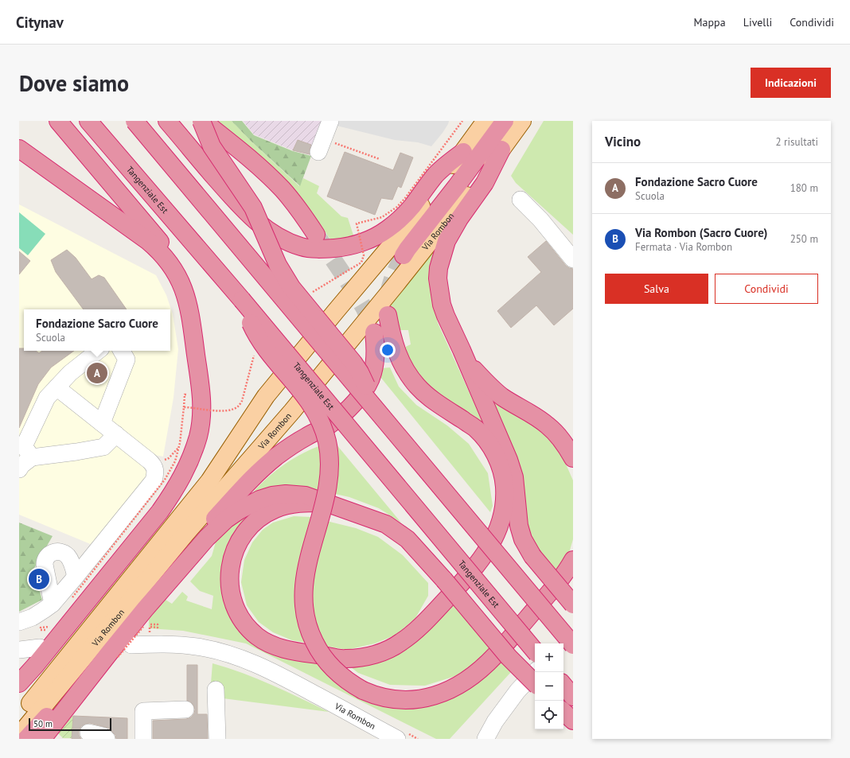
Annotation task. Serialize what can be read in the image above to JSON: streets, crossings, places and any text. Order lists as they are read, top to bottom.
{
  "streets": {
    "highway": ["Tangenziale Est"],
    "main road": ["Via Rombon"]
  },
  "scale_bar": "50 m",
  "page": {
    "header": "Citynav",
    "nav": ["Mappa", "Livelli", "Condividi"],
    "buttons": [
      "Indicazioni",
      ["Salva", "Condividi"]
    ],
    "title": "Dove siamo",
    "heading": ["Vicino", "2 risultati"],
    "list": [
      {
        "mark": "A",
        "name": "Fondazione Sacro Cuore",
        "note": "Scuola",
        "value": "180 m"
      },
      {
        "mark": "B",
        "name": "Via Rombon (Sacro Cuore)",
        "note": "Fermata · Via Rombon",
        "value": "250 m"
      }
    ],
    "popup": ["Fondazione Sacro Cuore", "Scuola"],
    "pins": ["A", "B"],
    "map_buttons": ["+", "−"],
    "scale": "50 m"
  }
}
